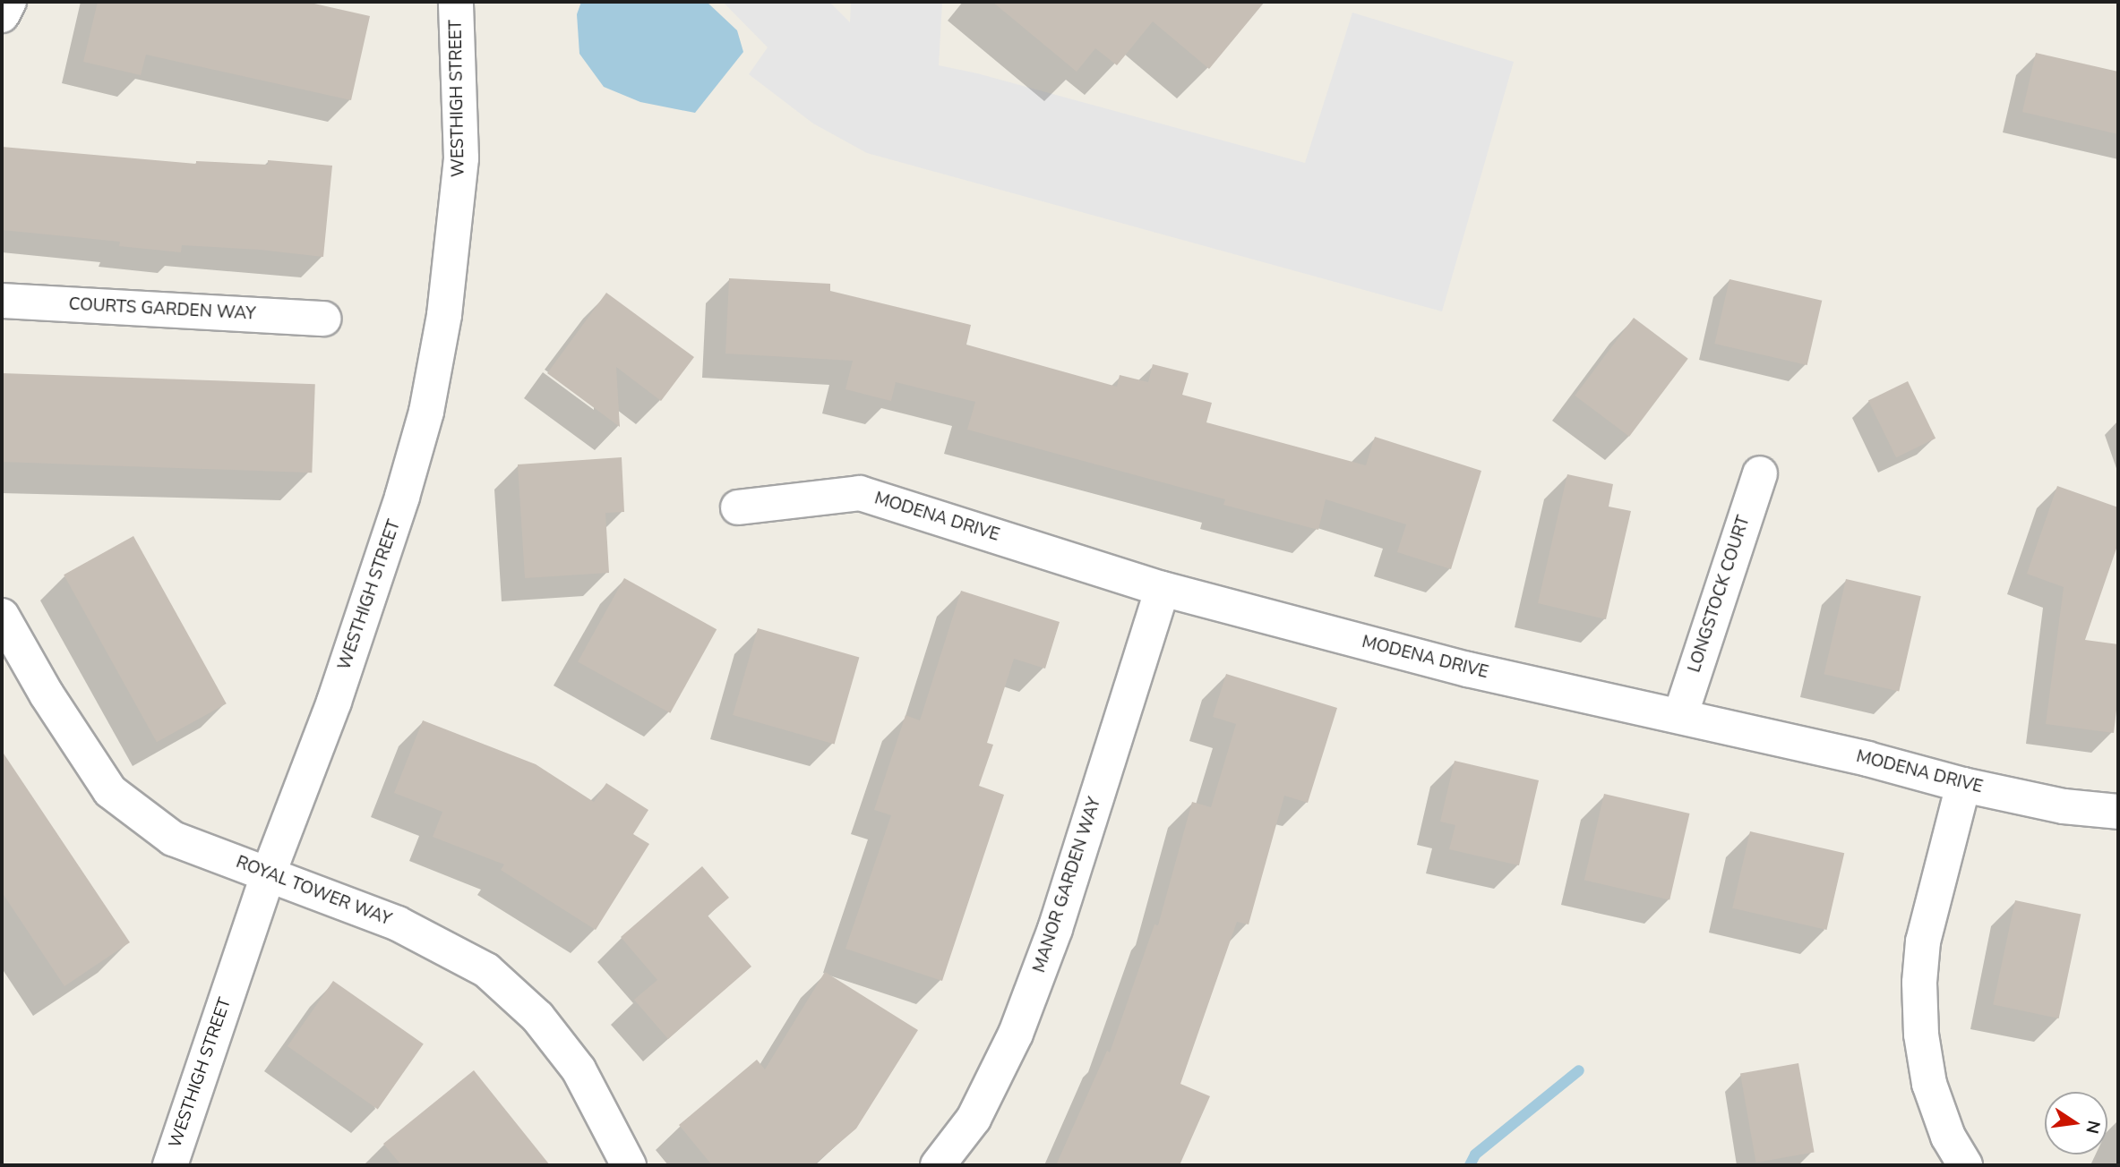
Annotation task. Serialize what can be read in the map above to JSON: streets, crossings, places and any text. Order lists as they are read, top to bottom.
{
  "streets": {
    "street": [
      "WESTHIGH STREET",
      "COURTS GARDEN WAY",
      "MODENA DRIVE",
      "LONGSTOCK COURT",
      "MANOR GARDEN WAY",
      "ROYAL TOWER WAY"
    ]
  },
  "crossings": [
    ["WESTHIGH STREET", "ROYAL TOWER WAY"],
    ["MODENA DRIVE", "LONGSTOCK COURT"],
    ["MODENA DRIVE", "MANOR GARDEN WAY"]
  ],
  "north": "right"
}
